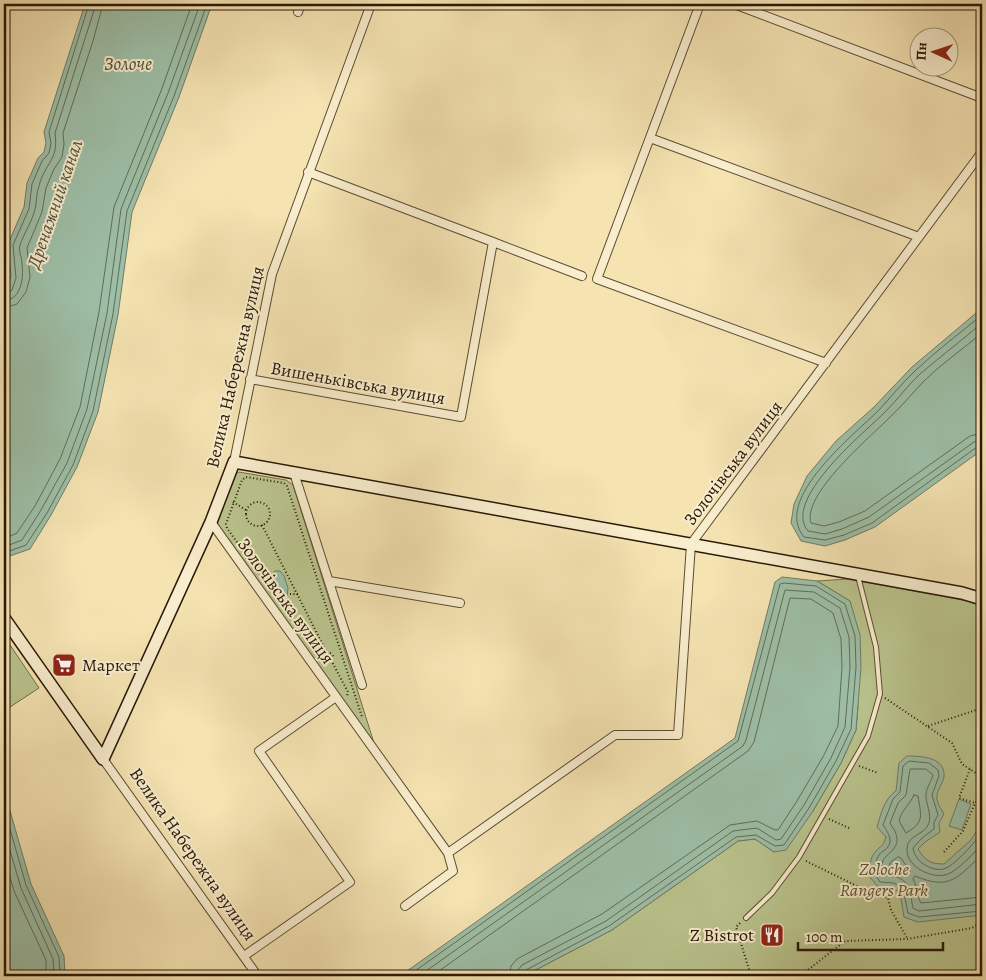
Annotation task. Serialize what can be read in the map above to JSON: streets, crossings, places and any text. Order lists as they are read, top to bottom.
{
  "streets": {
    "street": ["Велика Набережна вулиця", "Вишеньківська вулиця", "Золочівська вулиця"]
  },
  "crossings": [
    ["Велика Набережна вулиця", "Вишеньківська вулиця"],
    ["Велика Набережна вулиця", "Золочівська вулиця"]
  ],
  "water": ["Золоче", "Дренажний канал"],
  "parks": ["Zoloche Rangers Park"],
  "places": {
    "supermarket": ["Маркет"],
    "restaurant": ["Z Bistrot"]
  },
  "scale_bar": "100 m",
  "north": "left"
}
